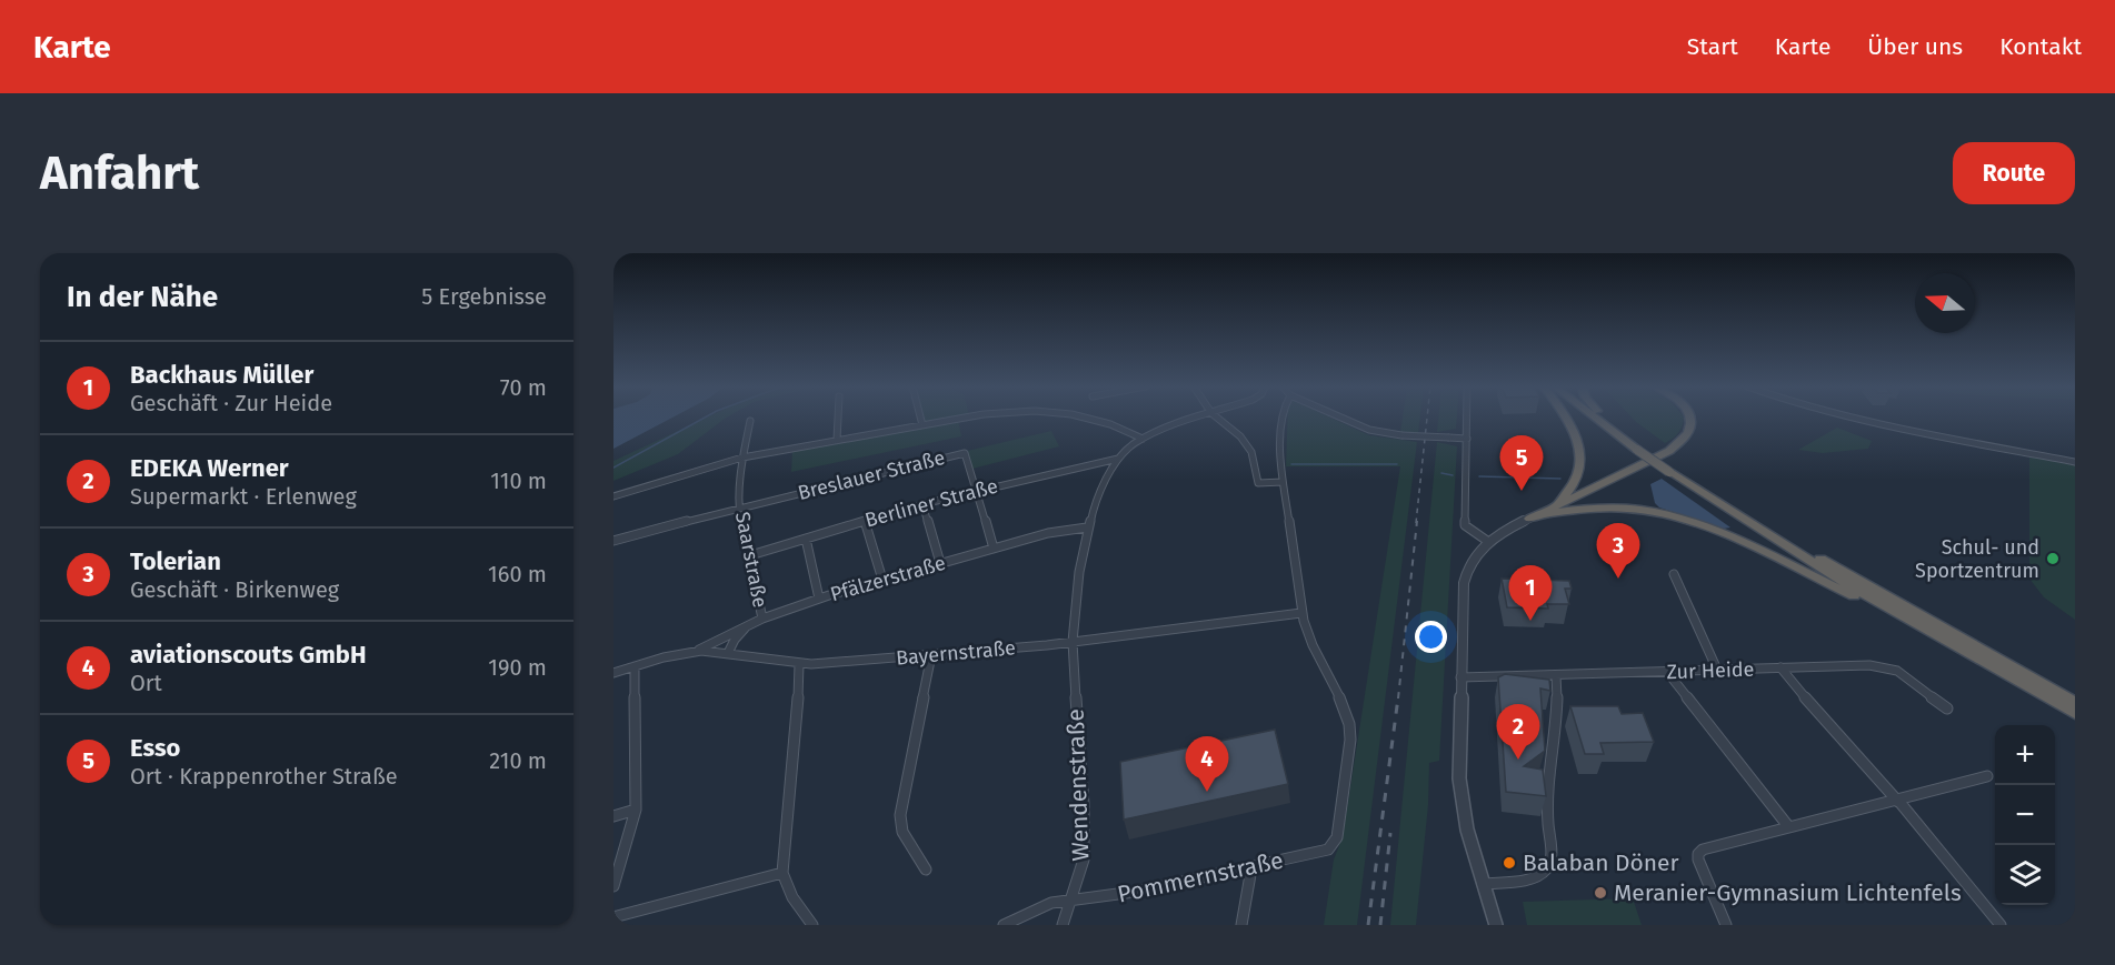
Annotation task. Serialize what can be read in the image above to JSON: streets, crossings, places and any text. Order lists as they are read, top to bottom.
{
  "streets": {
    "street": [
      "Breslauer Straße",
      "Berliner Straße",
      "Saarstraße",
      "Pfälzerstraße",
      "Bayernstraße",
      "Zur Heide",
      "Wendenstraße",
      "Pommernstraße"
    ]
  },
  "crossings": [
    ["Breslauer Straße", "Berliner Straße"],
    ["Breslauer Straße", "Saarstraße"],
    ["Berliner Straße", "Saarstraße"],
    ["Berliner Straße", "Wendenstraße"],
    ["Saarstraße", "Pfälzerstraße"],
    ["Saarstraße", "Bayernstraße"],
    ["Pfälzerstraße", "Bayernstraße"],
    ["Pfälzerstraße", "Wendenstraße"],
    ["Bayernstraße", "Wendenstraße"],
    ["Bayernstraße", "Pommernstraße"],
    ["Wendenstraße", "Pommernstraße"]
  ],
  "places": ["Schul- und Sportzentrum", "Balaban Döner", "Meranier-Gymnasium Lichtenfels"],
  "north": "left",
  "page": {
    "header": "Karte",
    "nav": [
      "Start",
      "Karte",
      "Über uns",
      "Kontakt"
    ],
    "buttons": "Route",
    "title": "Anfahrt",
    "heading": ["In der Nähe", "5 Ergebnisse"],
    "list": [
      {
        "mark": "1",
        "name": "Backhaus Müller",
        "note": "Geschäft · Zur Heide",
        "value": "70 m"
      },
      {
        "mark": "2",
        "name": "EDEKA Werner",
        "note": "Supermarkt · Erlenweg",
        "value": "110 m"
      },
      {
        "mark": "3",
        "name": "Tolerian",
        "note": "Geschäft · Birkenweg",
        "value": "160 m"
      },
      {
        "mark": "4",
        "name": "aviationscouts GmbH",
        "note": "Ort",
        "value": "190 m"
      },
      {
        "mark": "5",
        "name": "Esso",
        "note": "Ort · Krappenrother Straße",
        "value": "210 m"
      }
    ],
    "pins": [
      "5",
      "3",
      "1",
      "2",
      "4"
    ],
    "map_buttons": ["+", "−"]
  }
}
